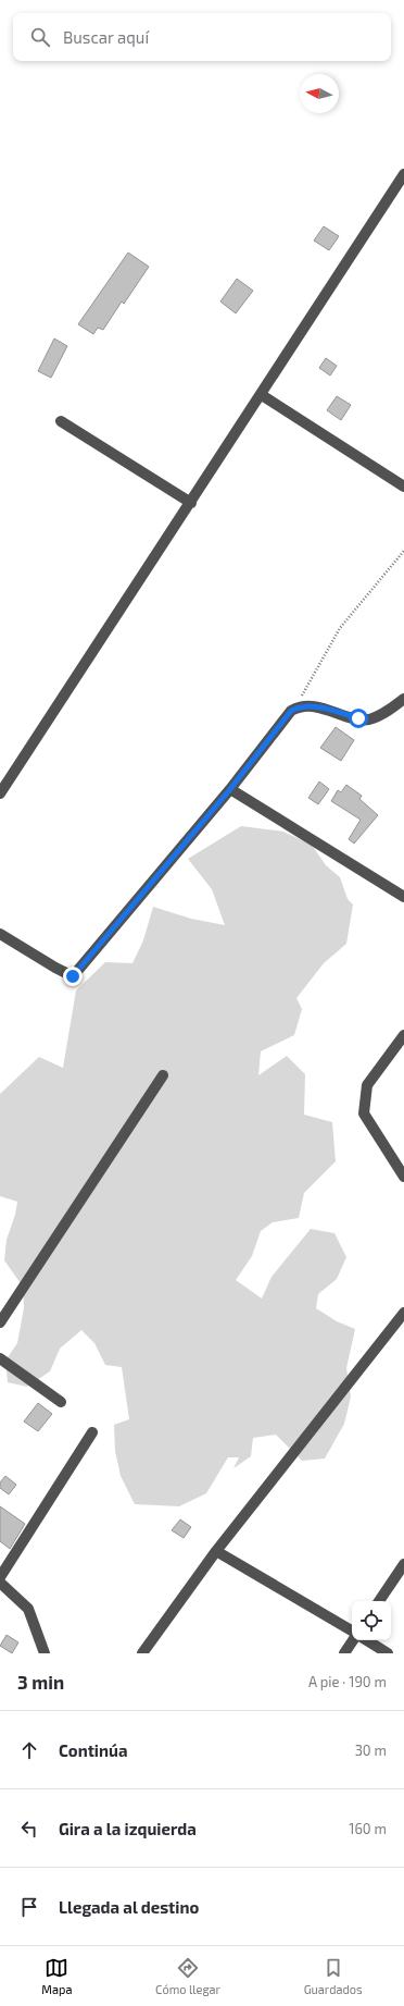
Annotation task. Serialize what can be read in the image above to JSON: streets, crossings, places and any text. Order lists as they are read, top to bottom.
{
  "north": "left",
  "page": {
    "search": "Buscar aquí",
    "heading": ["3 min", "A pie · 190 m"],
    "list": [
      ["Continúa", "30 m"],
      ["Gira a la izquierda", "160 m"],
      "Llegada al destino"
    ],
    "nav": ["Mapa", "Cómo llegar", "Guardados"]
  }
}
